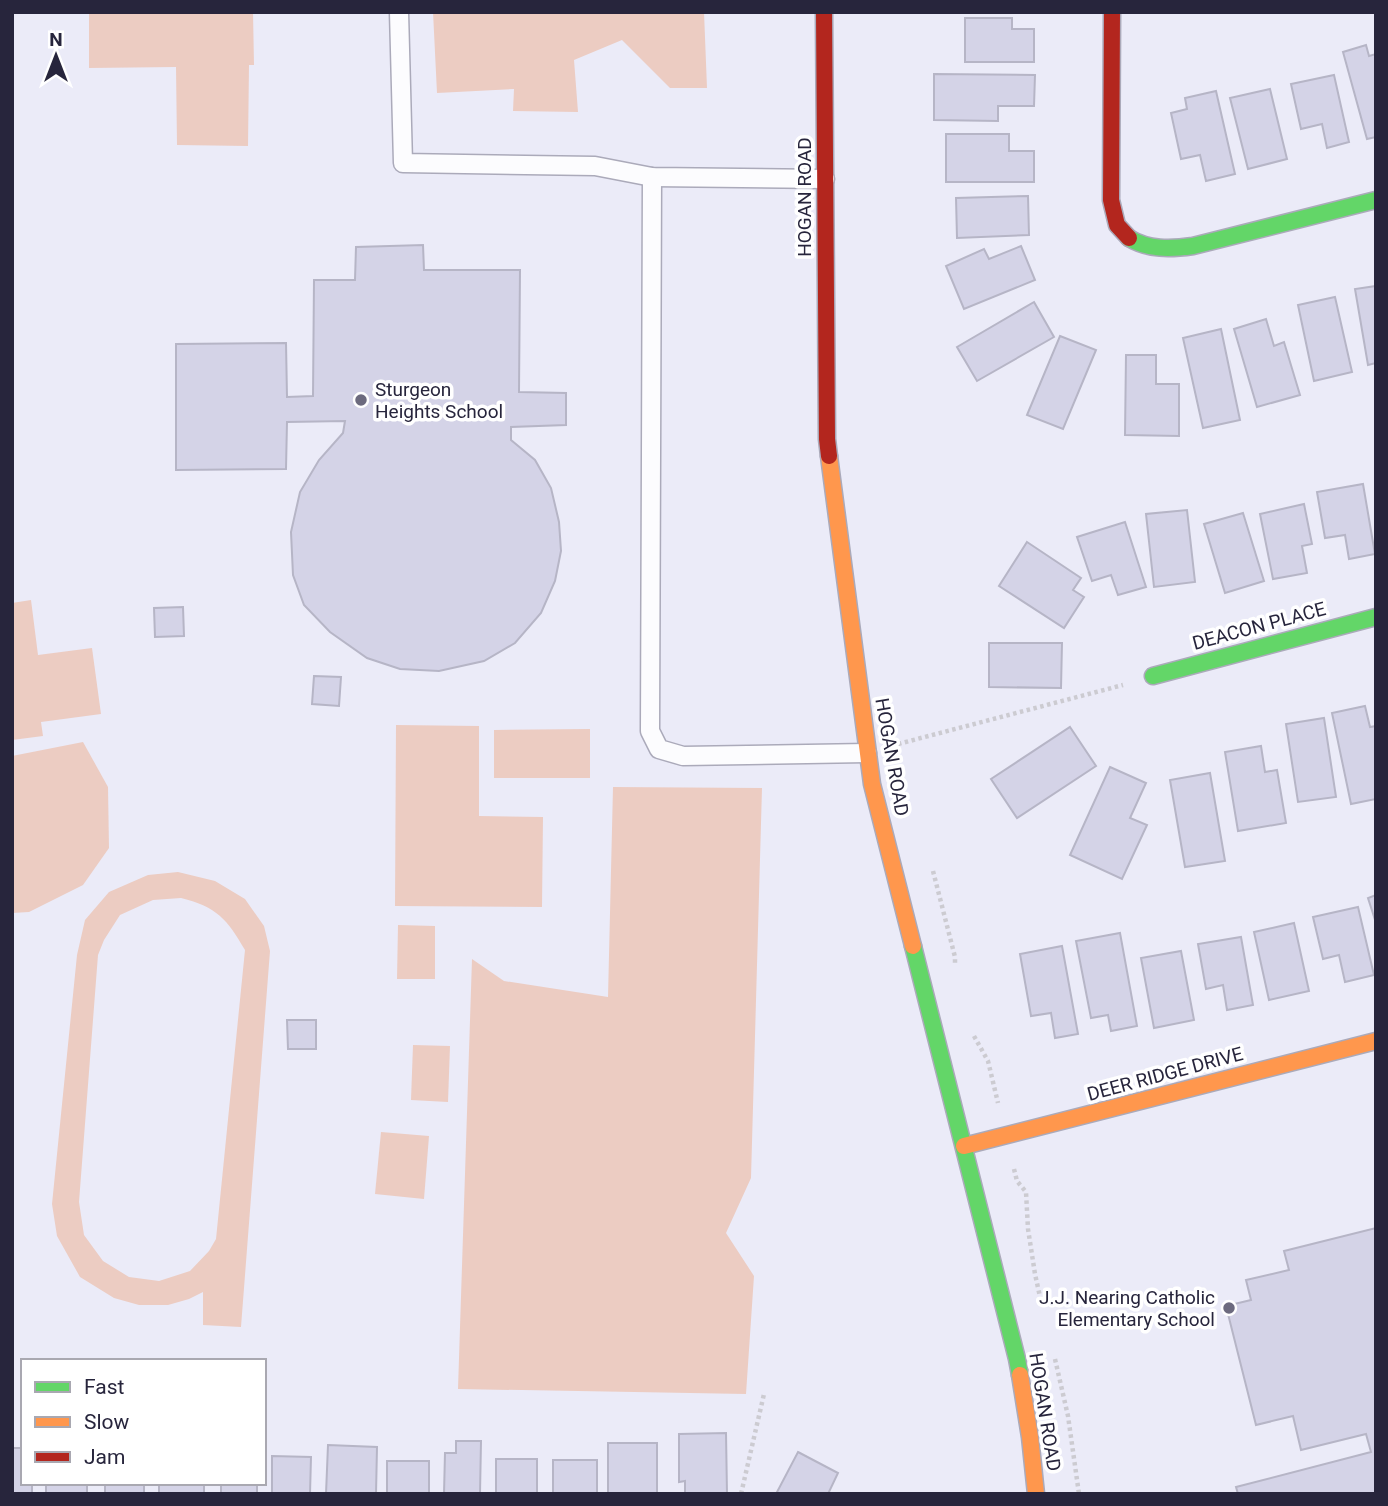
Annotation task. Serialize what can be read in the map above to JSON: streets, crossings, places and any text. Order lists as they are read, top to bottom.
{
  "streets": {
    "street": ["HOGAN ROAD", "DEACON PLACE", "DEER RIDGE DRIVE"]
  },
  "crossings": [
    ["HOGAN ROAD", "DEER RIDGE DRIVE"]
  ],
  "places": ["Sturgeon Heights School", "J.J. Nearing Catholic Elementary School"],
  "legend": ["Fast", "Slow", "Jam"],
  "north": "top"
}
